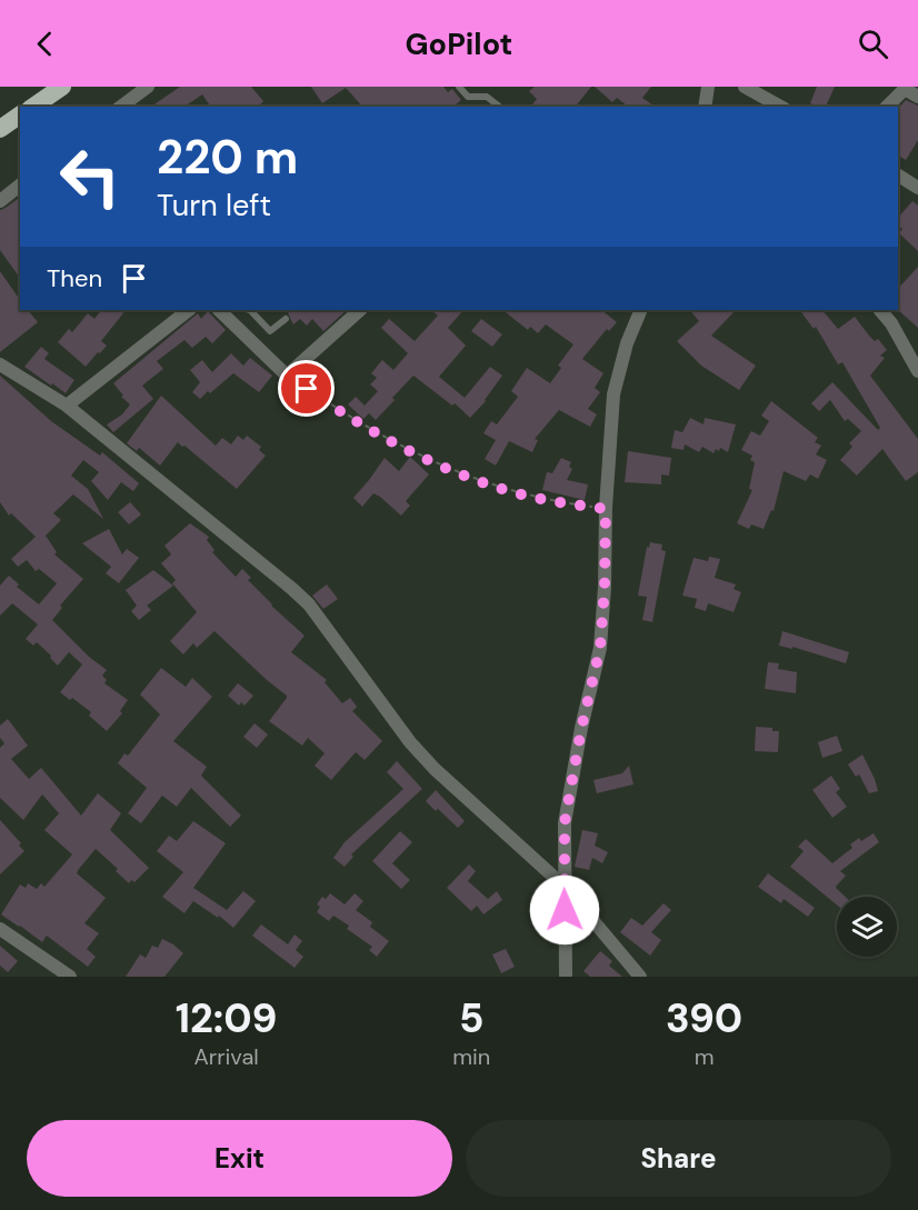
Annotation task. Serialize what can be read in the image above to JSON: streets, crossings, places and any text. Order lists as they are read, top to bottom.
{
  "page": {
    "header": "GoPilot",
    "turn": ["220 m", "Turn left"],
    "then": "Then",
    "eta": [
      "12:09",
      "Arrival",
      "5",
      "min",
      "390",
      "m"
    ],
    "buttons": ["Exit", "Share"]
  }
}
